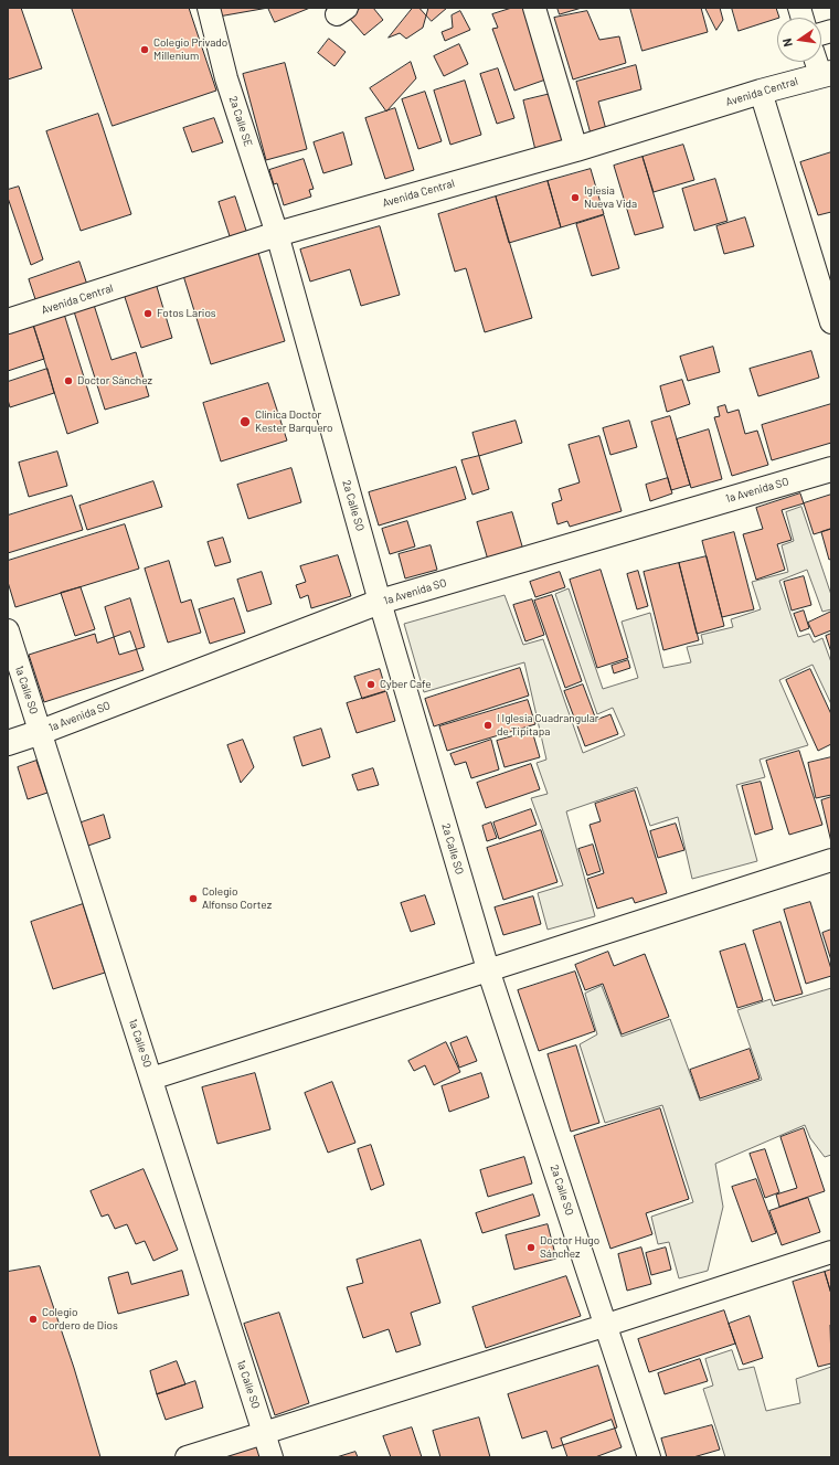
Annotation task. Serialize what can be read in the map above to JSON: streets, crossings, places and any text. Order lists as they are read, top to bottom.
{
  "streets": {
    "street": [
      "Avenida Central",
      "2a Calle SE",
      "1a Avenida SO",
      "2a Calle SO",
      "1a Calle SO"
    ]
  },
  "crossings": [
    ["Avenida Central", "2a Calle SE"],
    ["Avenida Central", "2a Calle SO"],
    ["2a Calle SE", "2a Calle SO"],
    ["1a Avenida SO", "2a Calle SO"],
    ["1a Avenida SO", "1a Calle SO"]
  ],
  "places": [
    "Colegio Privado Millenium",
    "Iglesia Nueva Vida",
    "Fotos Larios",
    "Doctor Sánchez",
    "Clínica Doctor Kester Barquero",
    "Cyber Cafe",
    "I Iglesia Cuadrangular de Tipitapa",
    "Colegio Alfonso Cortez",
    "Doctor Hugo Sánchez",
    "Colegio Cordero de Dios"
  ],
  "north": "left"
}
